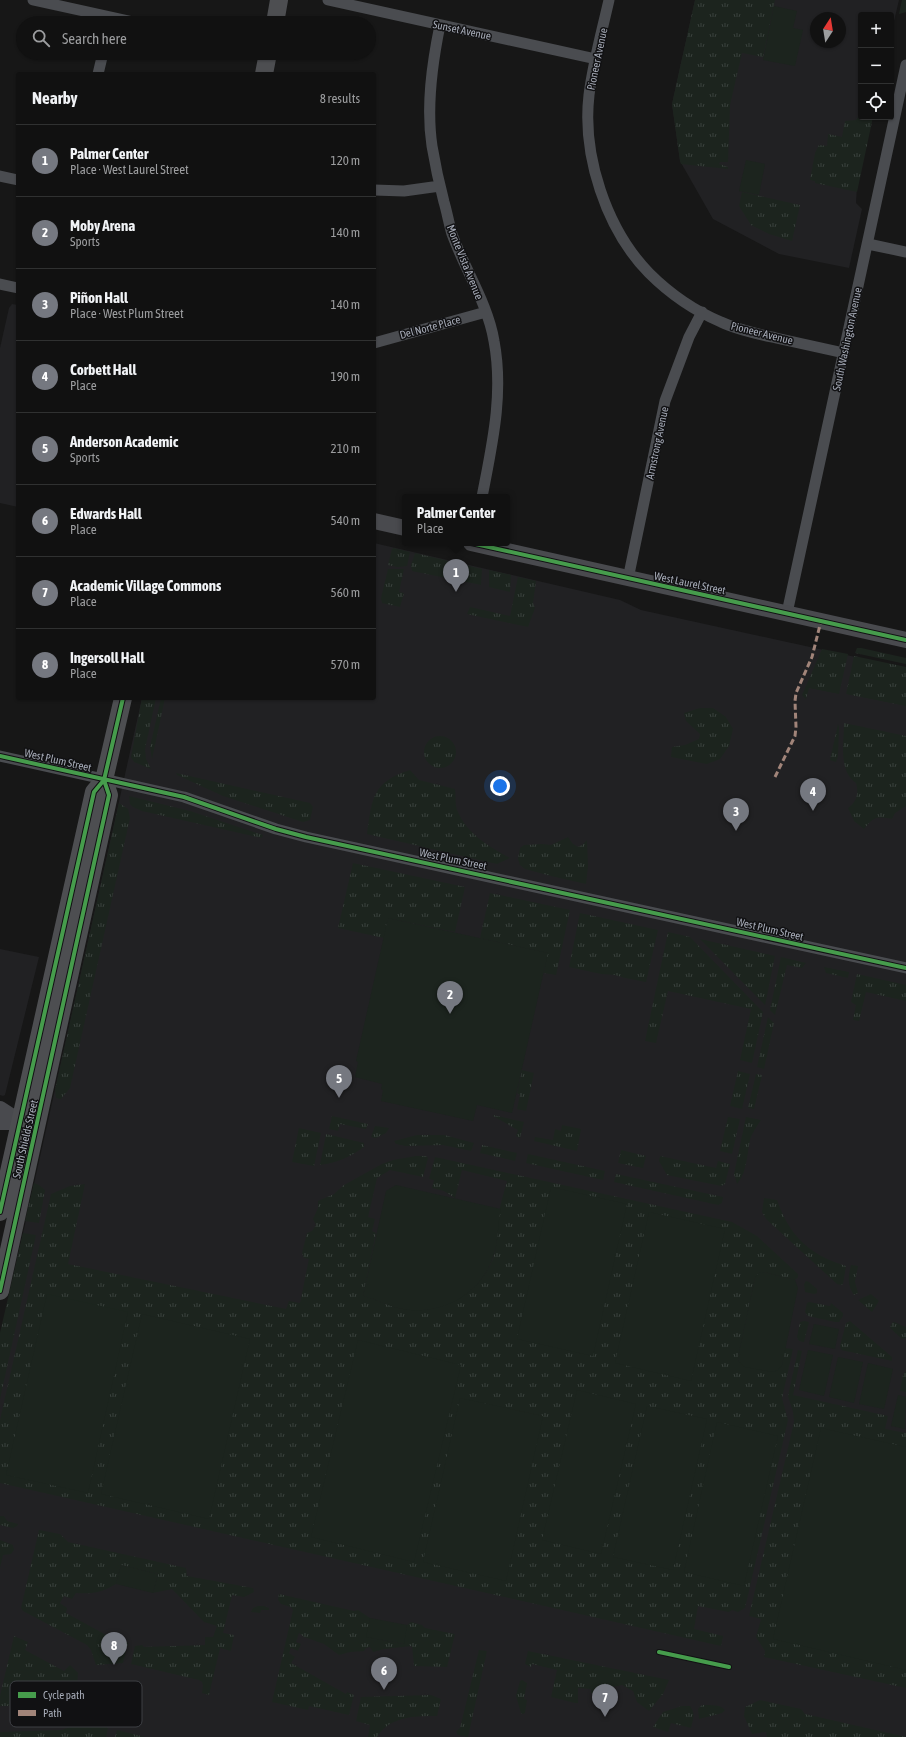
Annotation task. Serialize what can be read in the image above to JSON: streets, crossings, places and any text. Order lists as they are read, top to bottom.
{
  "streets": {
    "main road": ["West Laurel Street", "South Shields Street"],
    "street": [
      "Sunset Avenue",
      "Pioneer Avenue",
      "Monte Vista Avenue",
      "Del Norte Place",
      "South Washington Avenue",
      "Armstrong Avenue",
      "West Plum Street"
    ]
  },
  "crossings": [
    ["Sunset Avenue", "Pioneer Avenue"],
    ["Sunset Avenue", "Monte Vista Avenue"],
    ["Pioneer Avenue", "South Washington Avenue"],
    ["Pioneer Avenue", "Armstrong Avenue"],
    ["Monte Vista Avenue", "Del Norte Place"],
    ["South Washington Avenue", "West Laurel Street"],
    ["Armstrong Avenue", "West Laurel Street"],
    ["West Plum Street", "South Shields Street"]
  ],
  "legend": ["Cycle path", "Path"],
  "north": "top",
  "page": {
    "map_buttons": ["+", "−"],
    "search": "Search here",
    "heading": ["Nearby", "8 results"],
    "list": [
      {
        "mark": "1",
        "name": "Palmer Center",
        "note": "Place · West Laurel Street",
        "value": "120 m"
      },
      {
        "mark": "2",
        "name": "Moby Arena",
        "note": "Sports",
        "value": "140 m"
      },
      {
        "mark": "3",
        "name": "Piñon Hall",
        "note": "Place · West Plum Street",
        "value": "140 m"
      },
      {
        "mark": "4",
        "name": "Corbett Hall",
        "note": "Place",
        "value": "190 m"
      },
      {
        "mark": "5",
        "name": "Anderson Academic",
        "note": "Sports",
        "value": "210 m"
      },
      {
        "mark": "6",
        "name": "Edwards Hall",
        "note": "Place",
        "value": "540 m"
      },
      {
        "mark": "7",
        "name": "Academic Village Commons",
        "note": "Place",
        "value": "560 m"
      },
      {
        "mark": "8",
        "name": "Ingersoll Hall",
        "note": "Place",
        "value": "570 m"
      }
    ],
    "popup": ["Palmer Center", "Place"],
    "pins": [
      "1",
      "4",
      "3",
      "2",
      "5",
      "8",
      "6",
      "7"
    ]
  }
}
